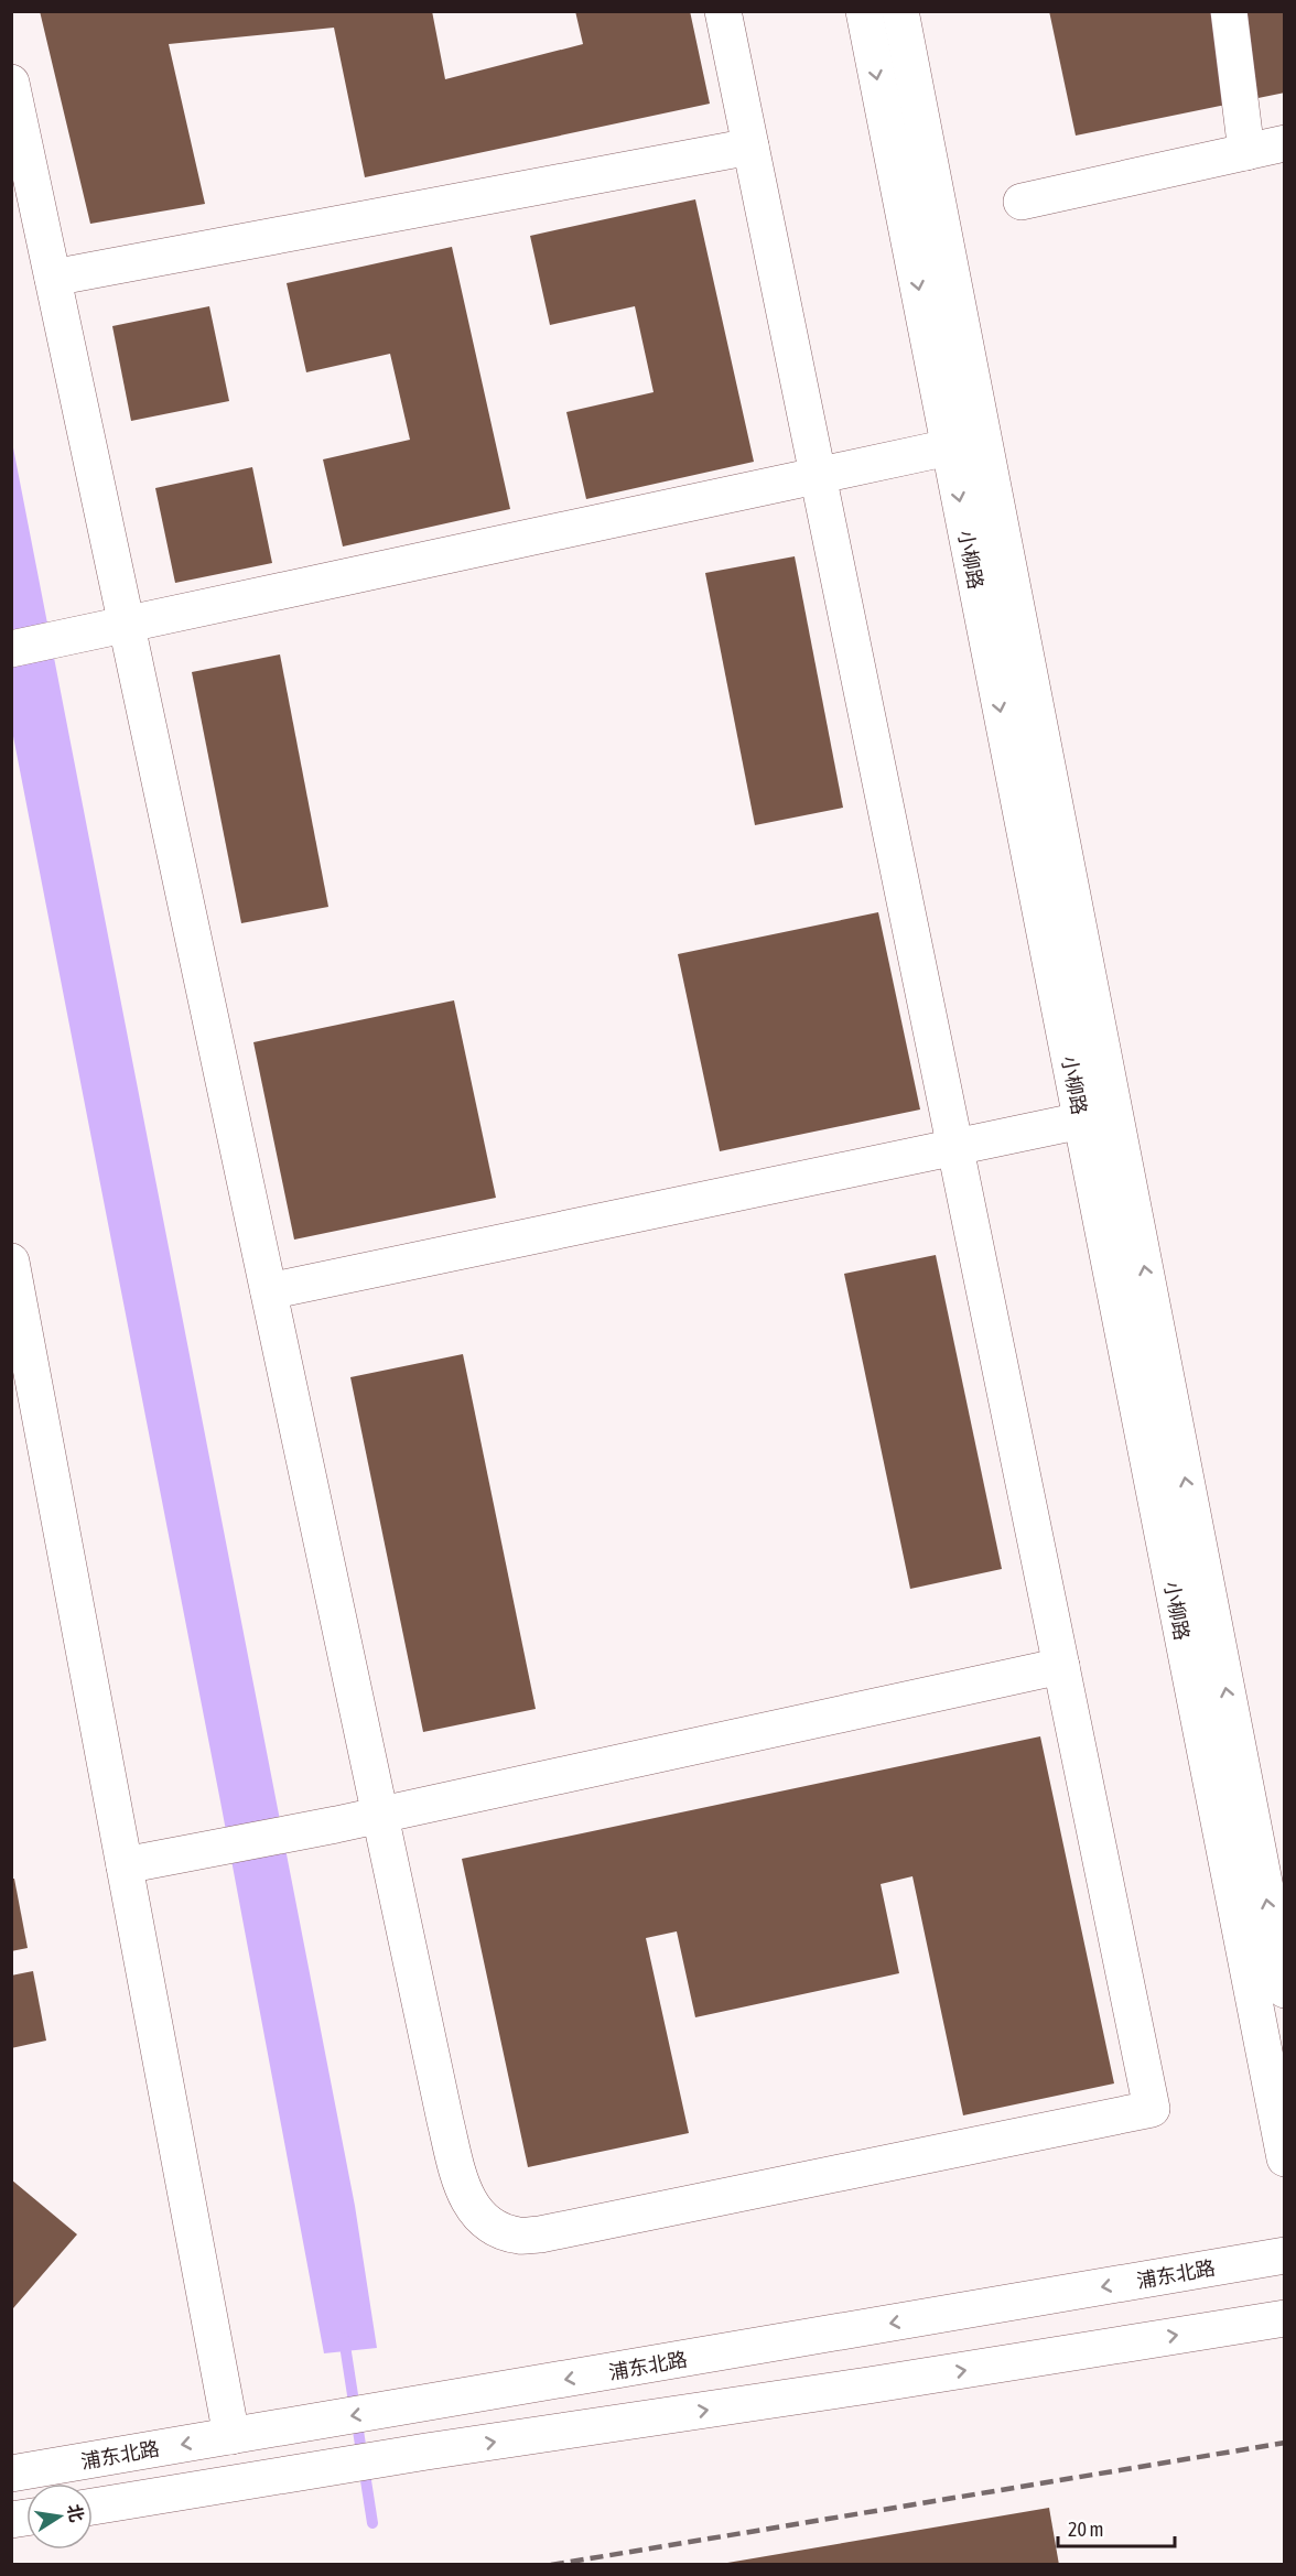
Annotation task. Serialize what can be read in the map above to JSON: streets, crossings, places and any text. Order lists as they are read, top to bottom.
{
  "streets": {
    "street": ["小柳路", "浦东北路"]
  },
  "scale_bar": "20 m",
  "north": "right"
}
